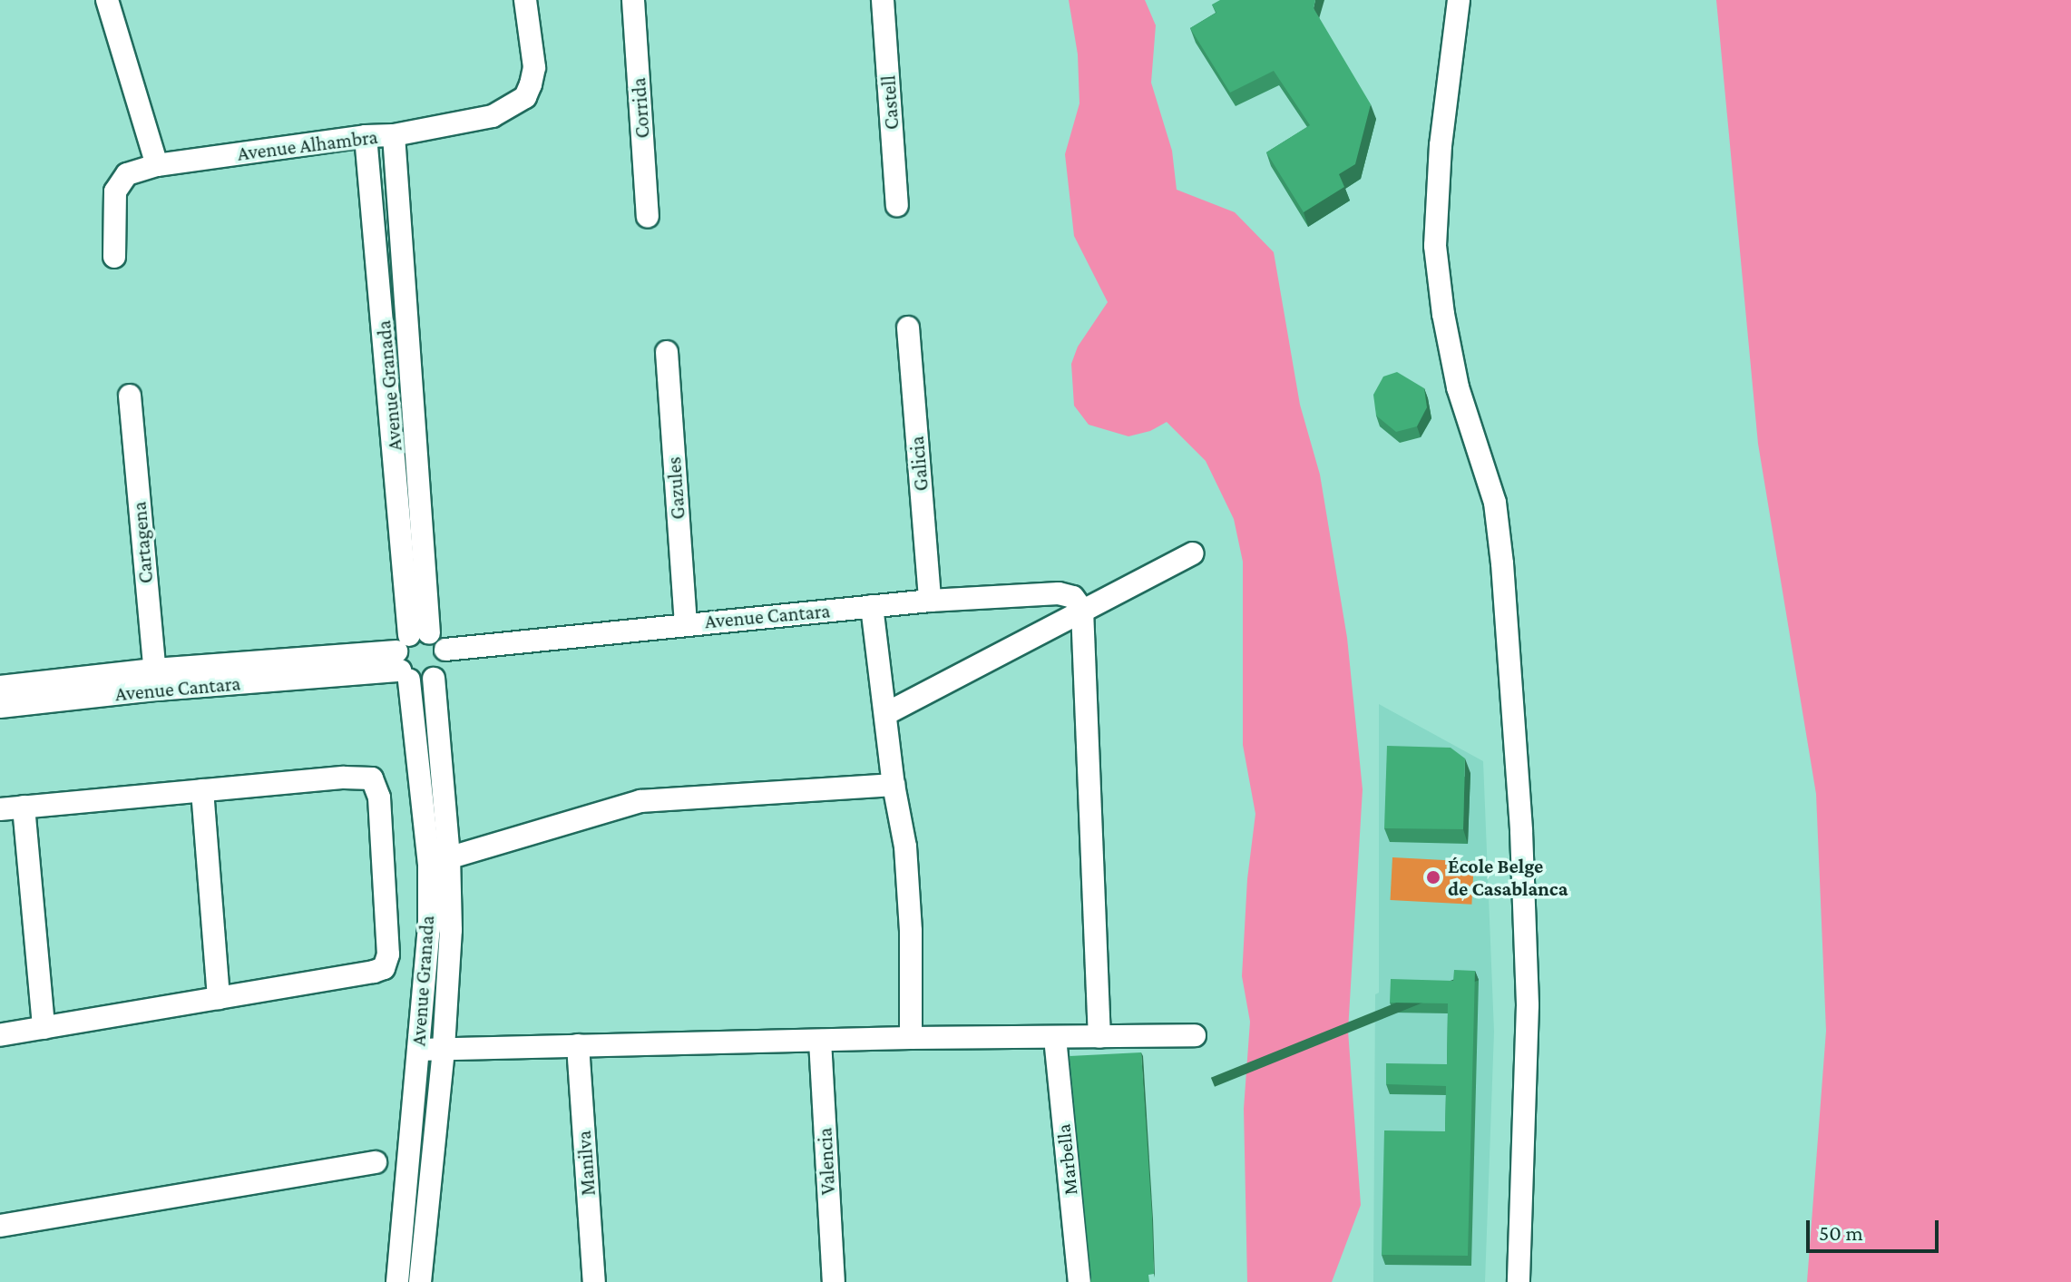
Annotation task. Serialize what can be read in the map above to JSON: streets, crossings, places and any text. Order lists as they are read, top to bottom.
{
  "streets": {
    "street": [
      "Castell",
      "Corrida",
      "Avenue Alhambra",
      "Avenue Granada",
      "Galicia",
      "Gazules",
      "Cartagena",
      "Avenue Cantara",
      "Marbella",
      "Valencia",
      "Manilva"
    ]
  },
  "crossings": [
    ["Avenue Alhambra", "Avenue Granada"],
    ["Galicia", "Avenue Cantara"],
    ["Gazules", "Avenue Cantara"],
    ["Cartagena", "Avenue Cantara"]
  ],
  "places": ["École Belge de Casablanca"],
  "scale_bar": "50 m"
}
